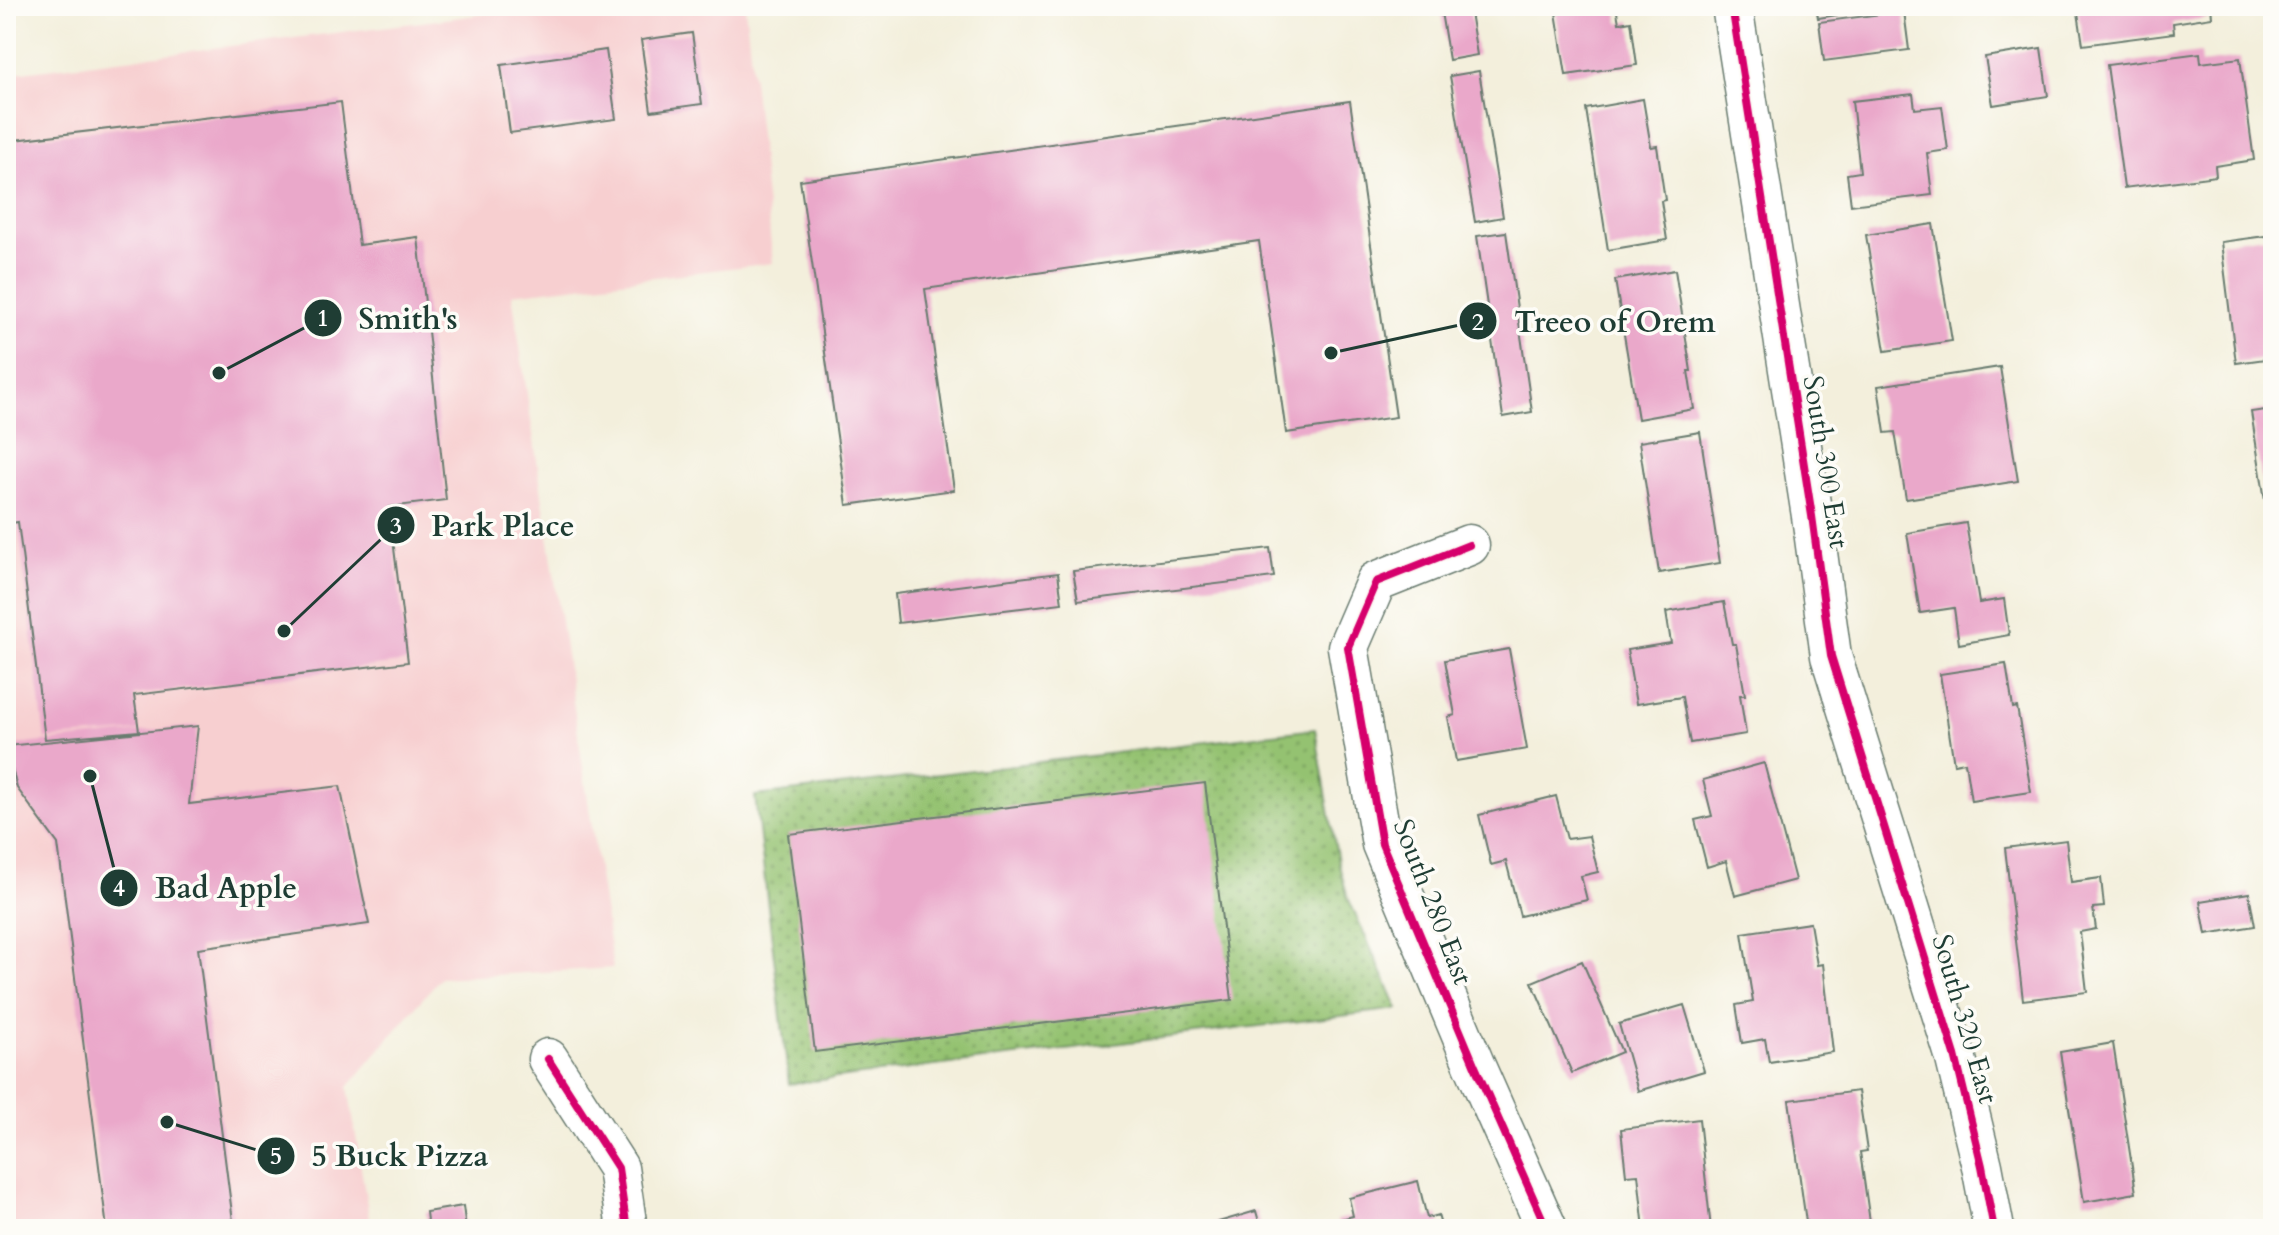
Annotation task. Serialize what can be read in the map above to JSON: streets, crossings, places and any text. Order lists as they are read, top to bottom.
{
  "streets": {
    "street": ["South 300 East", "South 280 East", "South 320 East"]
  },
  "crossings": [
    ["South 300 East", "South 320 East"]
  ],
  "places": [
    "Treeo of Orem",
    "Smith's",
    "Park Place",
    "Bad Apple",
    "5 Buck Pizza"
  ]
}
